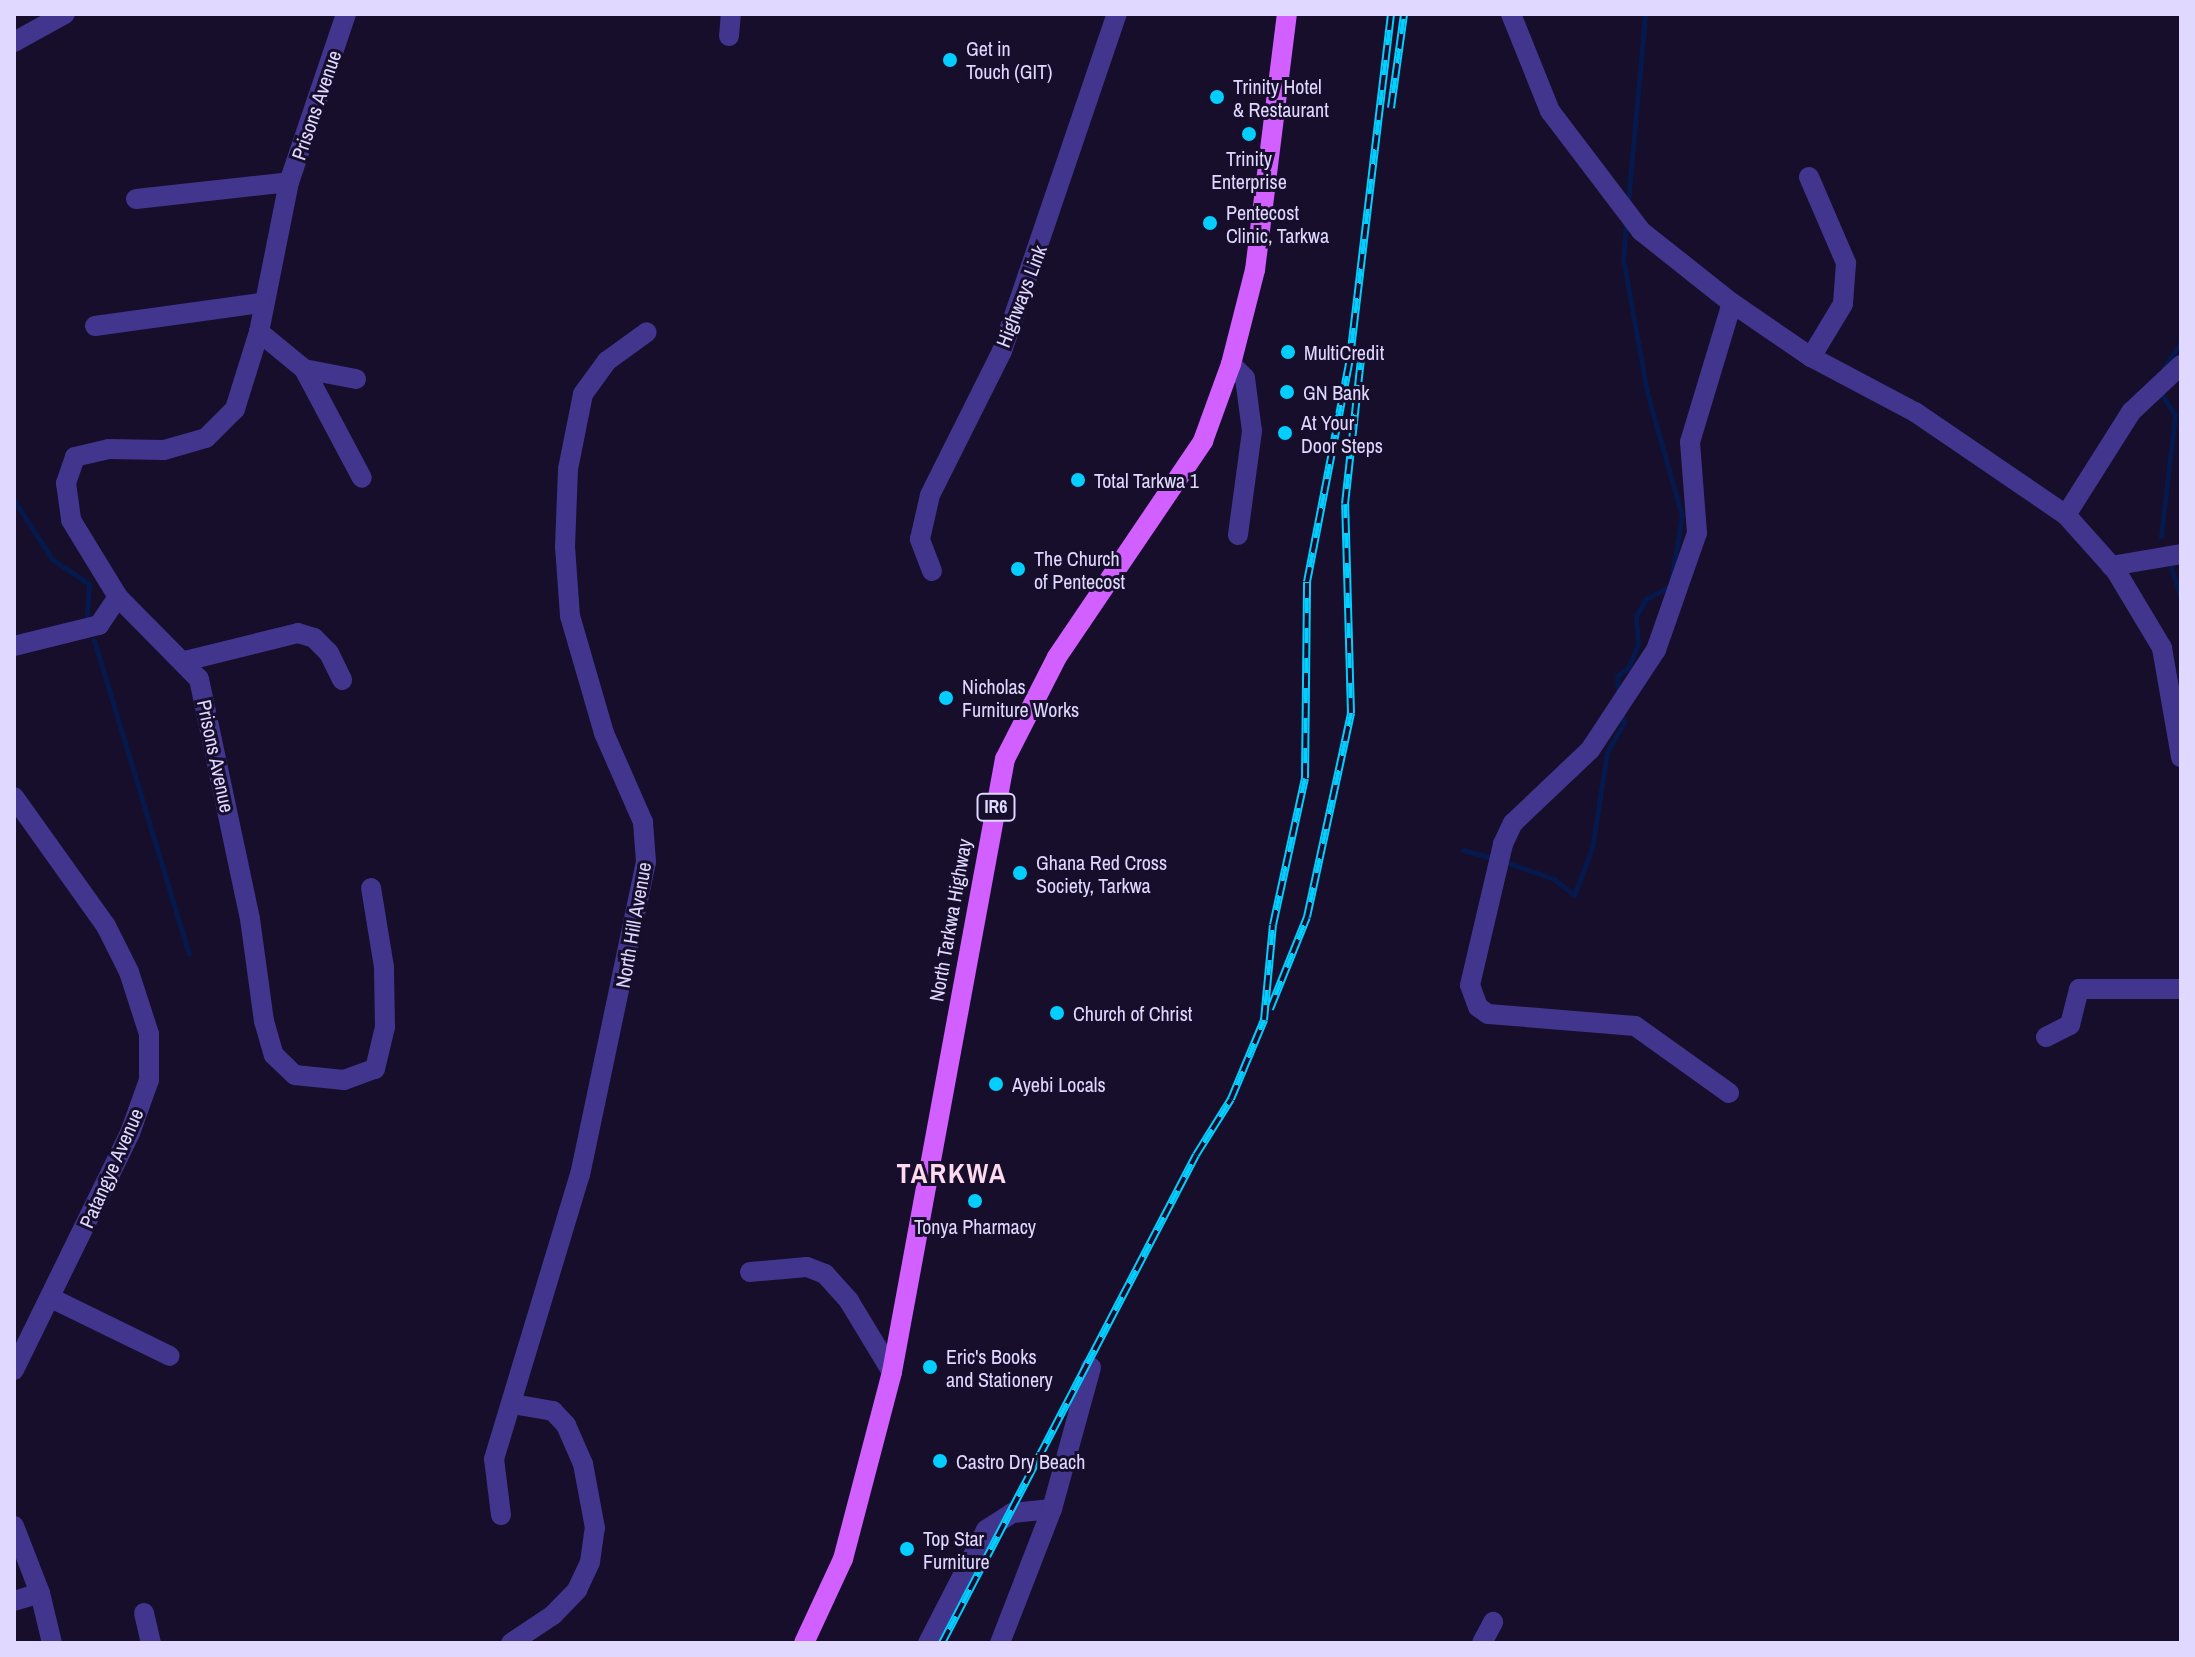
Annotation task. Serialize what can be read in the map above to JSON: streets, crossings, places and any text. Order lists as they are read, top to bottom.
{
  "streets": {
    "main road": ["IR6", "North Tarkwa Highway"],
    "street": [
      "Prisons Avenue",
      "Highways Link",
      "North Hill Avenue",
      "Patangye Avenue"
    ]
  },
  "districts": ["TARKWA"],
  "places": [
    "Get in Touch (GIT)",
    "Trinity Hotel & Restaurant",
    "Trinity Enterprise",
    "Pentecost Clinic, Tarkwa",
    "MultiCredit",
    "GN Bank",
    "At Your Door Steps",
    "Total Tarkwa 1",
    "The Church of Pentecost",
    "Nicholas Furniture Works",
    "Ghana Red Cross Society, Tarkwa",
    "Church of Christ",
    "Ayebi Locals",
    "Tonya Pharmacy",
    "Eric's Books and Stationery",
    "Castro Dry Beach",
    "Top Star Furniture"
  ]
}
